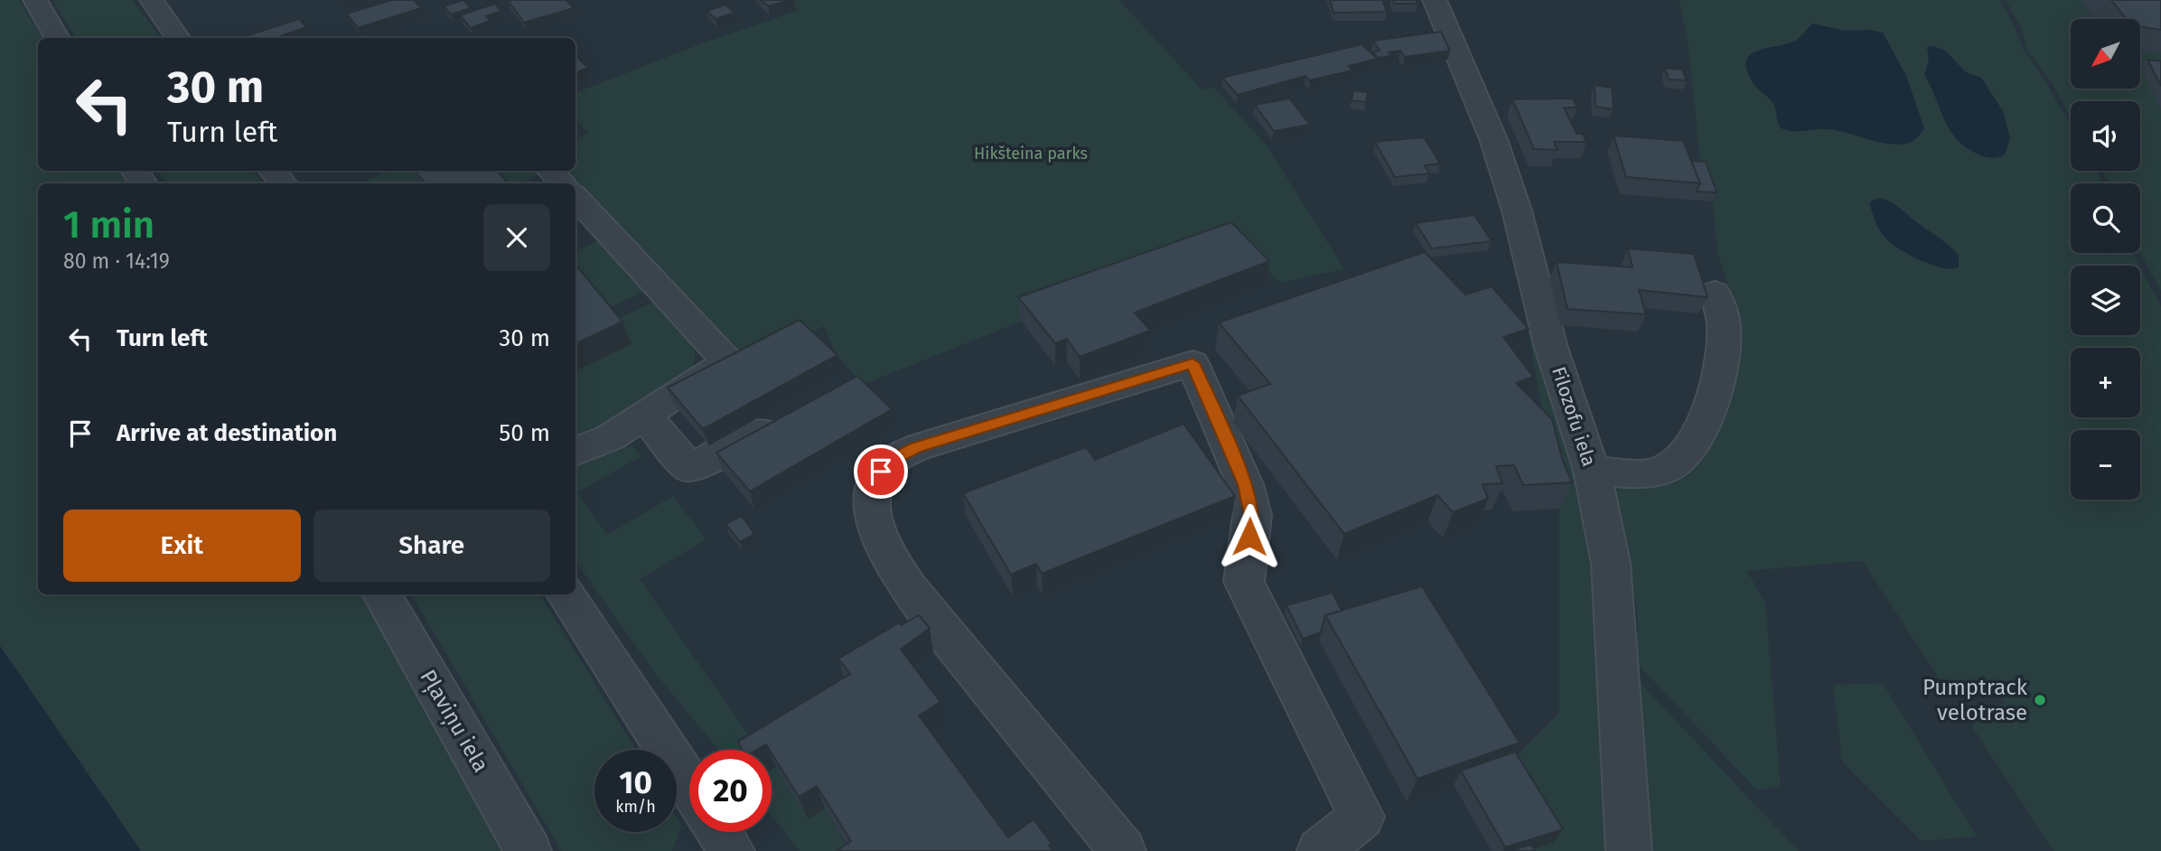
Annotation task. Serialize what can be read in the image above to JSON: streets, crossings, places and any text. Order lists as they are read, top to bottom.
{
  "streets": {
    "street": ["Filozofu iela", "Pļaviņu iela"]
  },
  "parks": ["Hikšteina parks"],
  "places": ["Pumptrack velotrase"],
  "north": "bottom left",
  "page": {
    "map_buttons": ["+", "−"],
    "turn": ["30 m", "Turn left"],
    "heading": ["1 min", "80 m · 14:19"],
    "list": [
      {
        "name": "Turn left",
        "value": "30 m"
      },
      {
        "name": "Arrive at destination",
        "value": "50 m"
      }
    ],
    "buttons": ["Exit", "Share"],
    "speed": "10 km/h",
    "limit": "20"
  }
}
